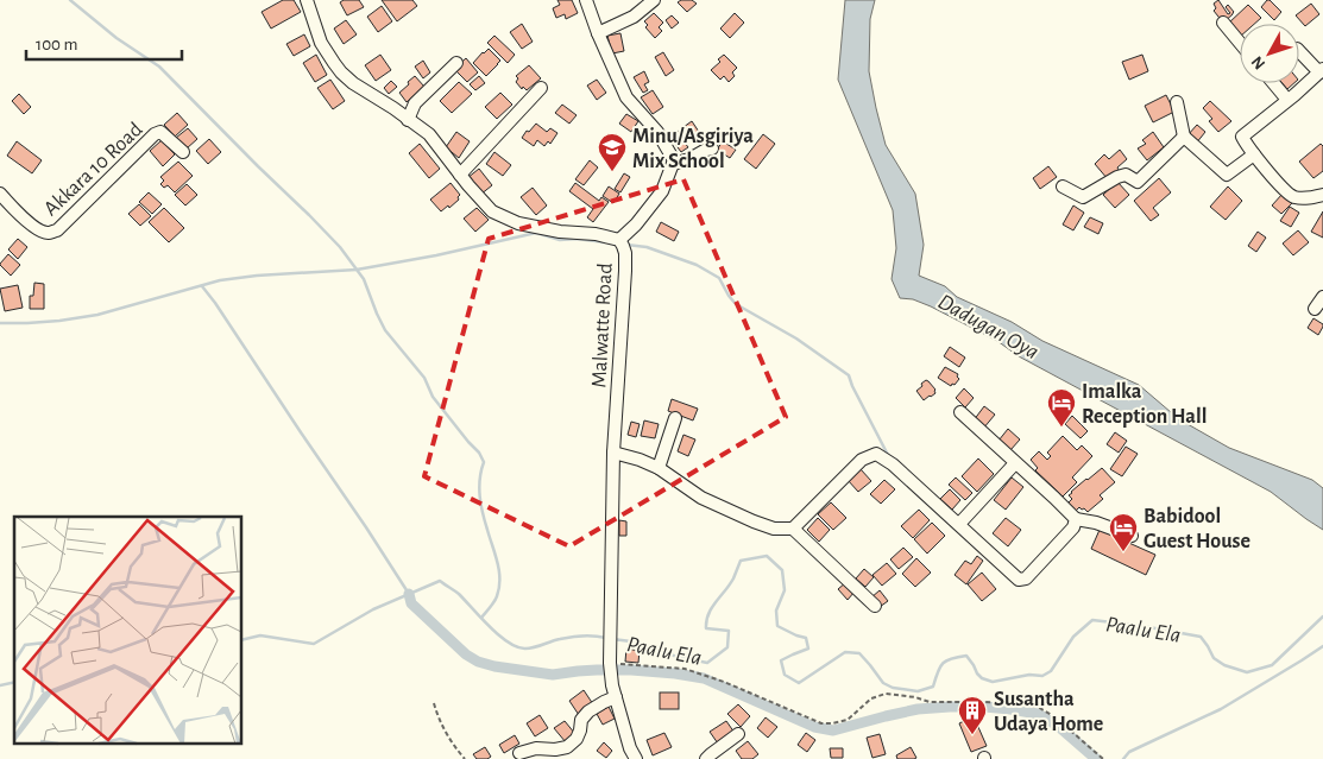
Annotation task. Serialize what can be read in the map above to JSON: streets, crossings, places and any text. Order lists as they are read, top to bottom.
{
  "streets": {
    "street": ["Akkara 10 Road", "Malwatte Road"]
  },
  "water": ["Dadugan Oya", "Paalu Ela"],
  "places": {
    "school or university": ["Minu/Asgiriya Mix School"],
    "hotel": ["Imalka Reception Hall", "Babidool Guest House"],
    "building": ["Susantha Udaya Home"]
  },
  "scale_bar": "100 m",
  "north": "bottom left"
}
